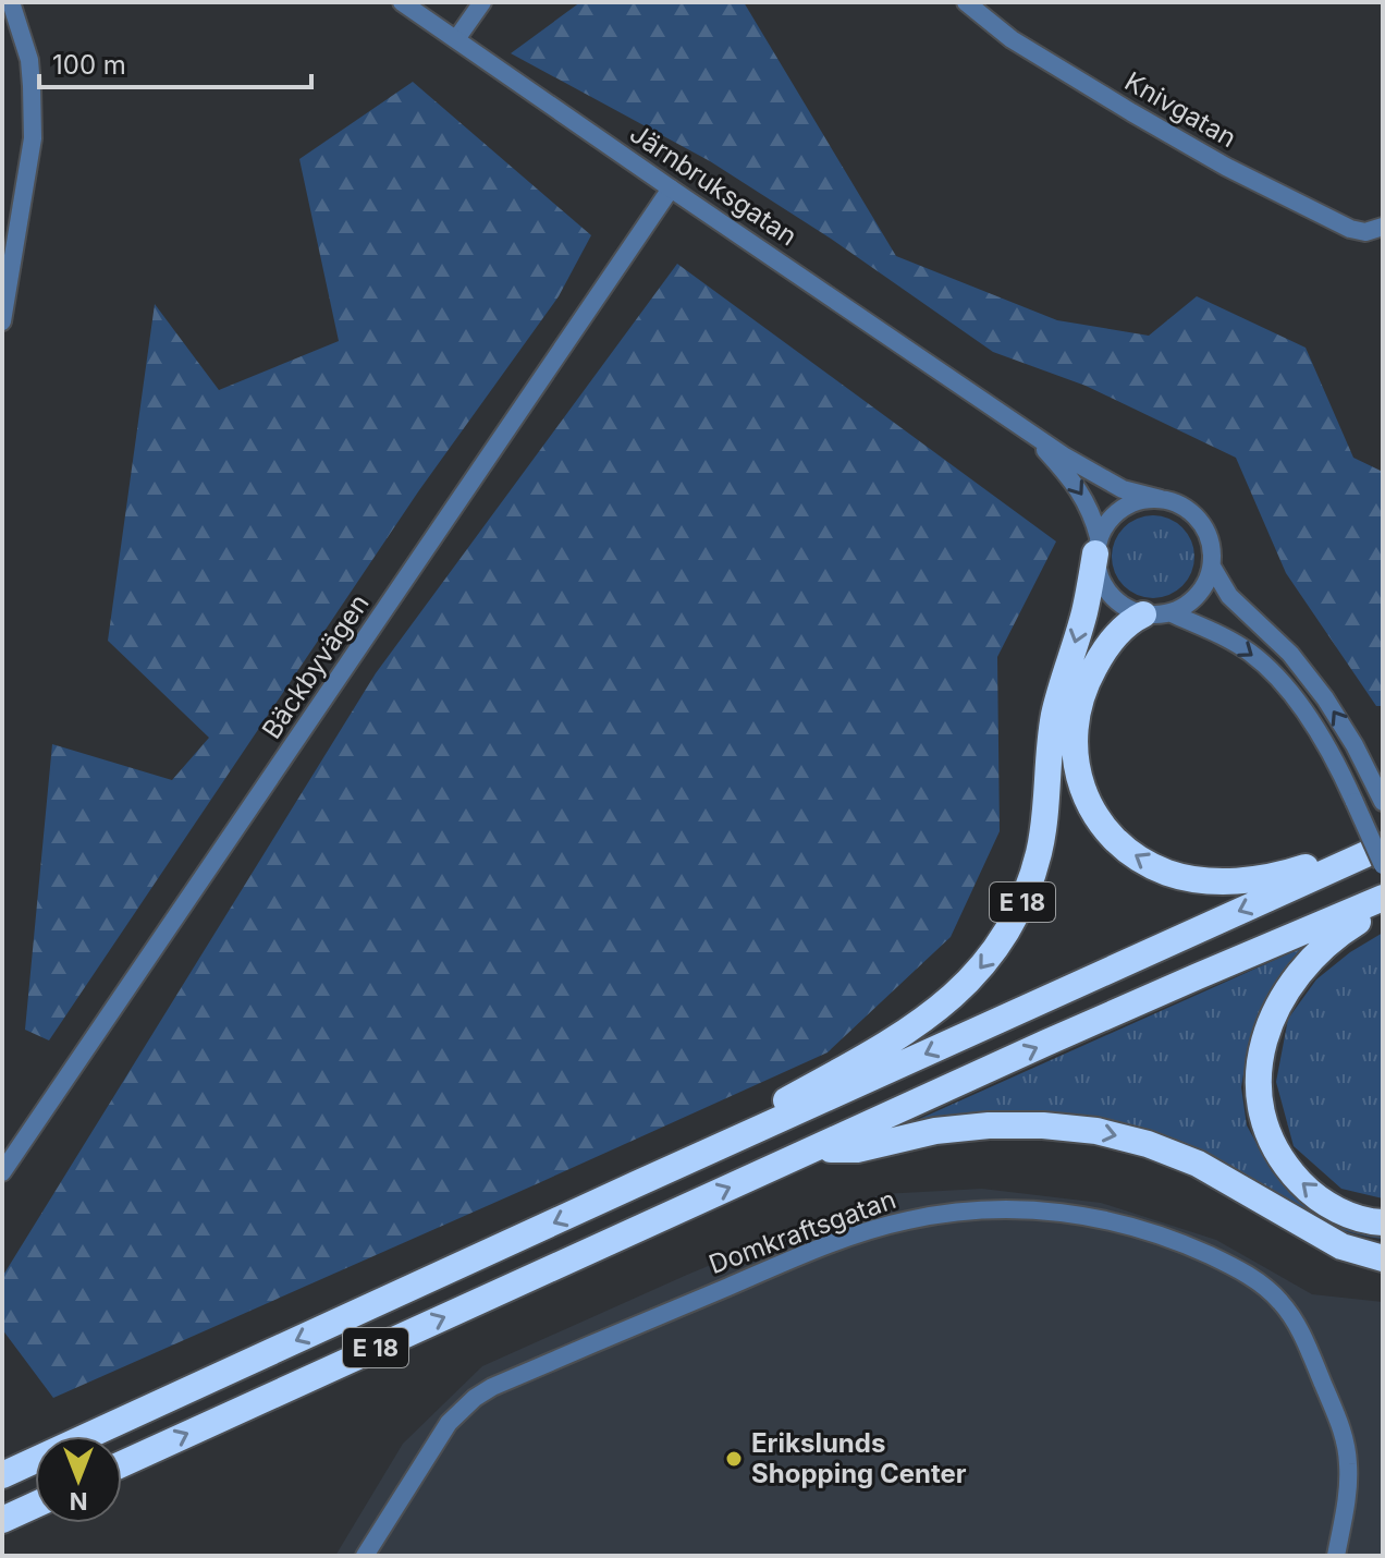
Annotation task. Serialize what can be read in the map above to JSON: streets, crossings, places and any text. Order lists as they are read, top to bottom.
{
  "streets": {
    "highway": ["E 18"],
    "street": [
      "Knivgatan",
      "Järnbruksgatan",
      "Bäckbyvägen",
      "Domkraftsgatan"
    ]
  },
  "crossings": [
    ["Järnbruksgatan", "Bäckbyvägen"],
    ["Järnbruksgatan", "E 18"]
  ],
  "places": ["Erikslunds Shopping Center"],
  "scale_bar": "100 m",
  "north": "bottom"
}
